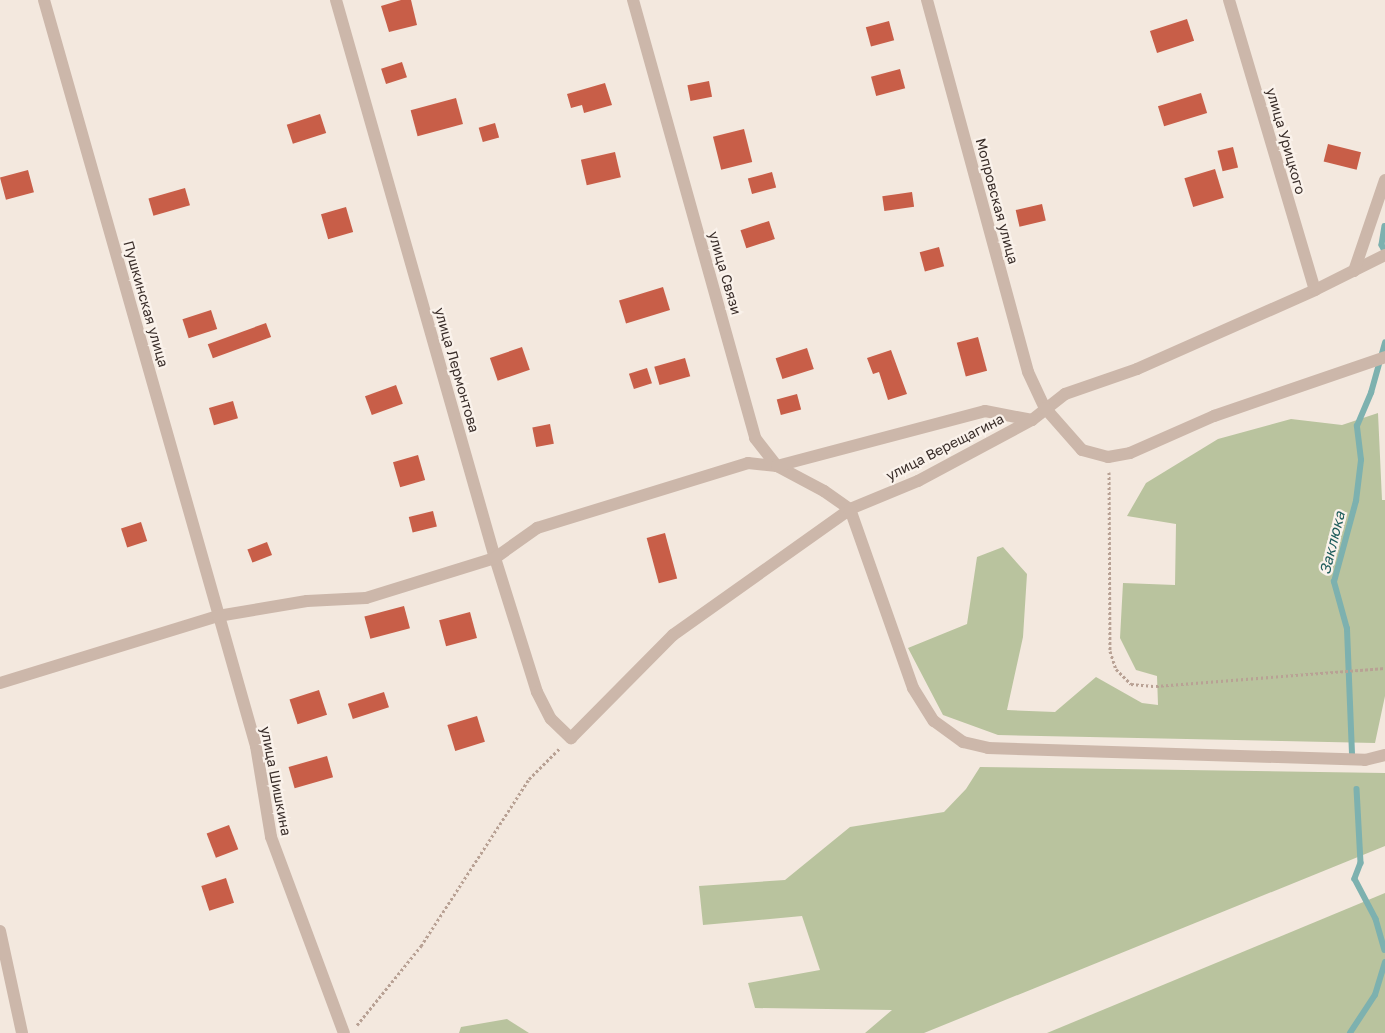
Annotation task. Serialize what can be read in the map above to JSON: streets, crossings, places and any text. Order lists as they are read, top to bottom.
{
  "streets": {
    "lane": [
      "улица Урицкого",
      "Мопровская улица",
      "улица Связи",
      "Пушкинская улица",
      "улица Лермонтова",
      "улица Верещагина",
      "улица Шишкина"
    ]
  },
  "crossings": [
    ["улица Урицкого", "улица Верещагина"],
    ["Мопровская улица", "улица Верещагина"],
    ["улица Связи", "улица Верещагина"],
    ["Пушкинская улица", "улица Шишкина"],
    ["улица Лермонтова", "улица Верещагина"]
  ],
  "water": ["Заклюка"]
}
